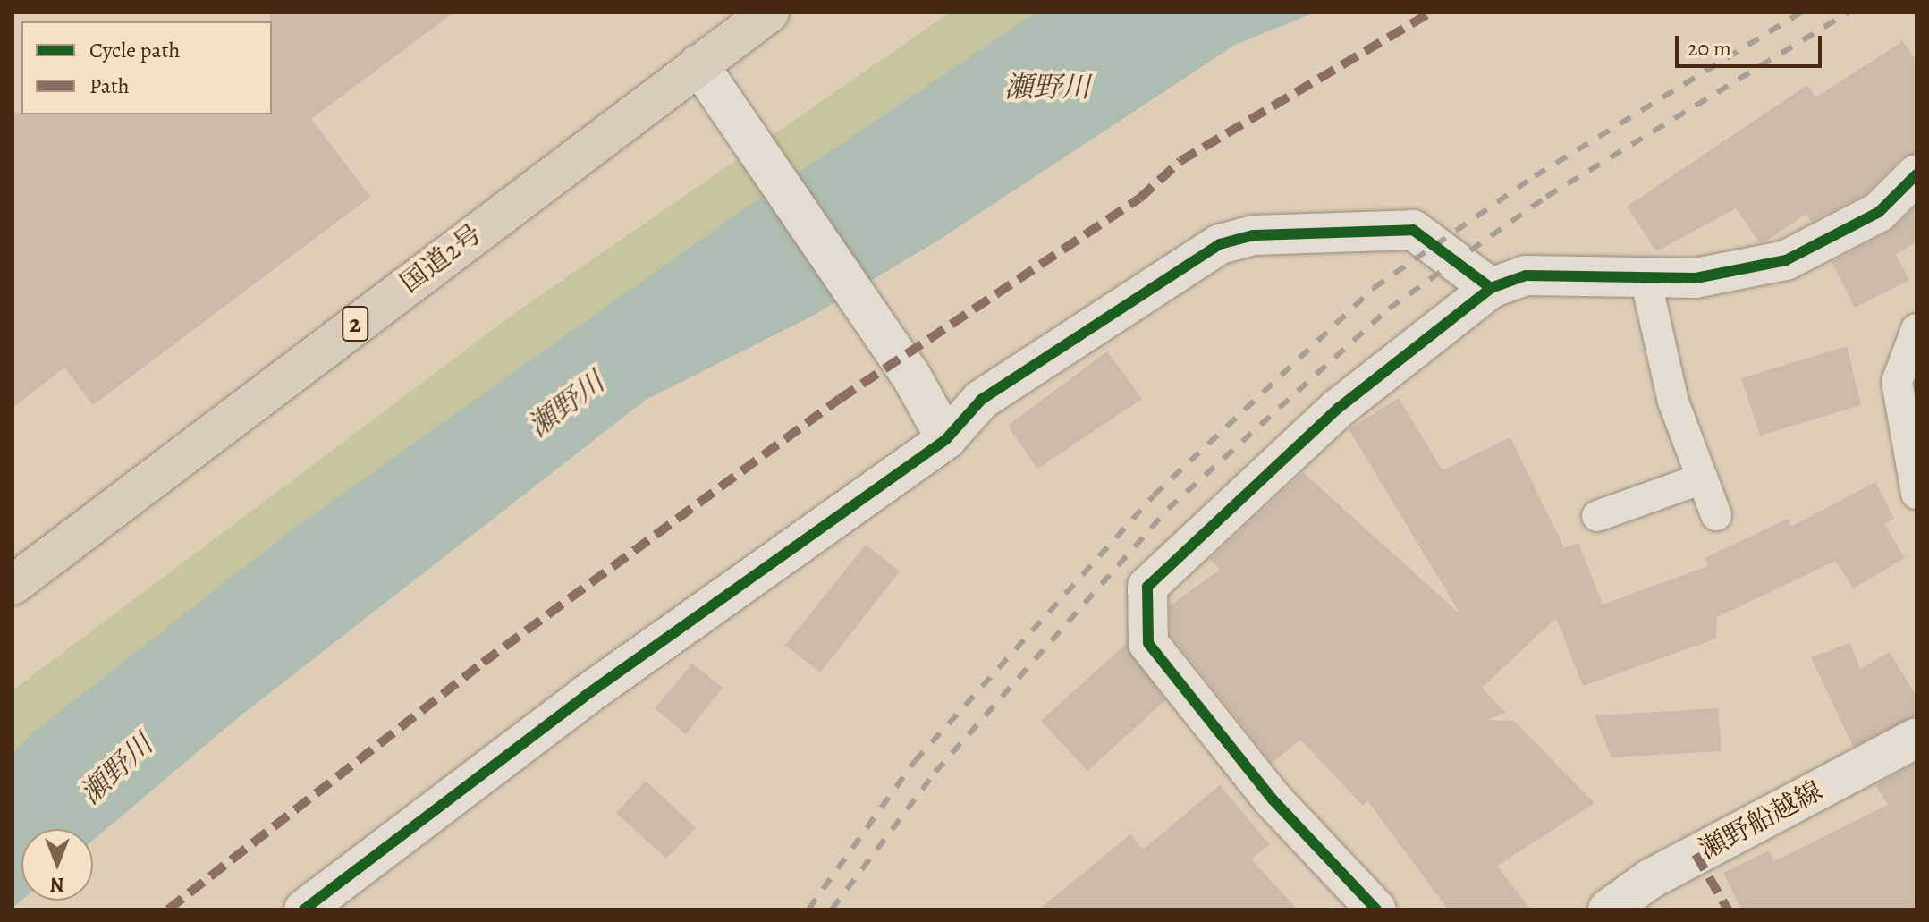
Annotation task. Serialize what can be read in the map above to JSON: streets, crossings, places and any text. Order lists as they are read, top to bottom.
{
  "streets": {
    "highway": ["国道2号", "2"],
    "street": ["瀬野船越線"]
  },
  "water": ["瀬野川"],
  "legend": ["Cycle path", "Path"],
  "scale_bar": "20 m",
  "north": "bottom"
}
